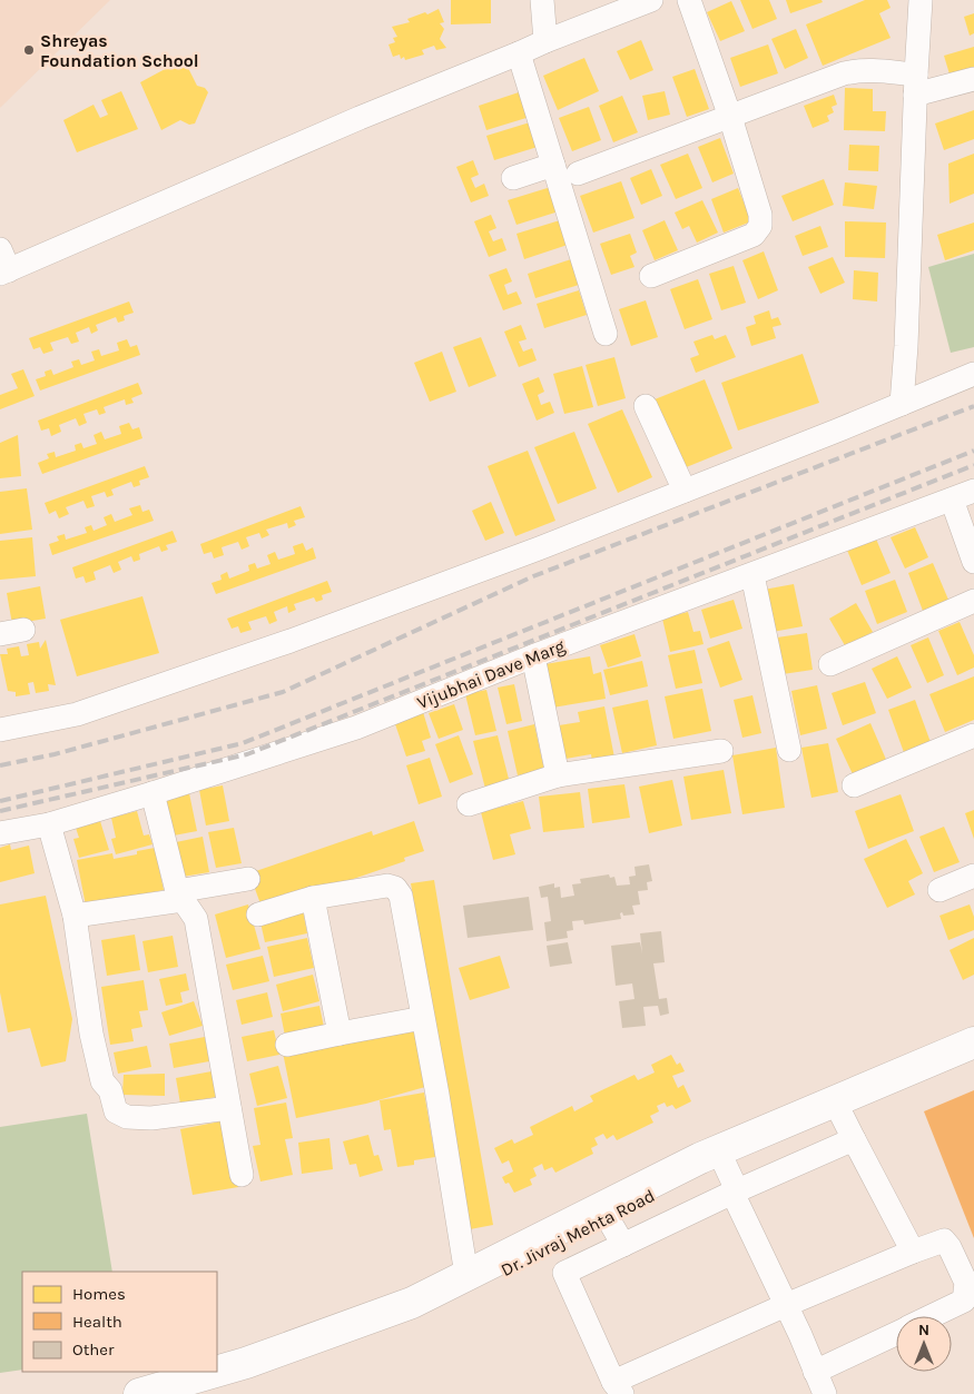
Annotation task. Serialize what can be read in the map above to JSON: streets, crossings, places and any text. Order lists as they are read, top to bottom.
{
  "streets": {
    "main road": ["Dr. Jivraj Mehta Road"],
    "street": ["Vijubhai Dave Marg"]
  },
  "places": ["Shreyas Foundation School"],
  "legend": ["Homes", "Health", "Other"],
  "north": "top"
}
